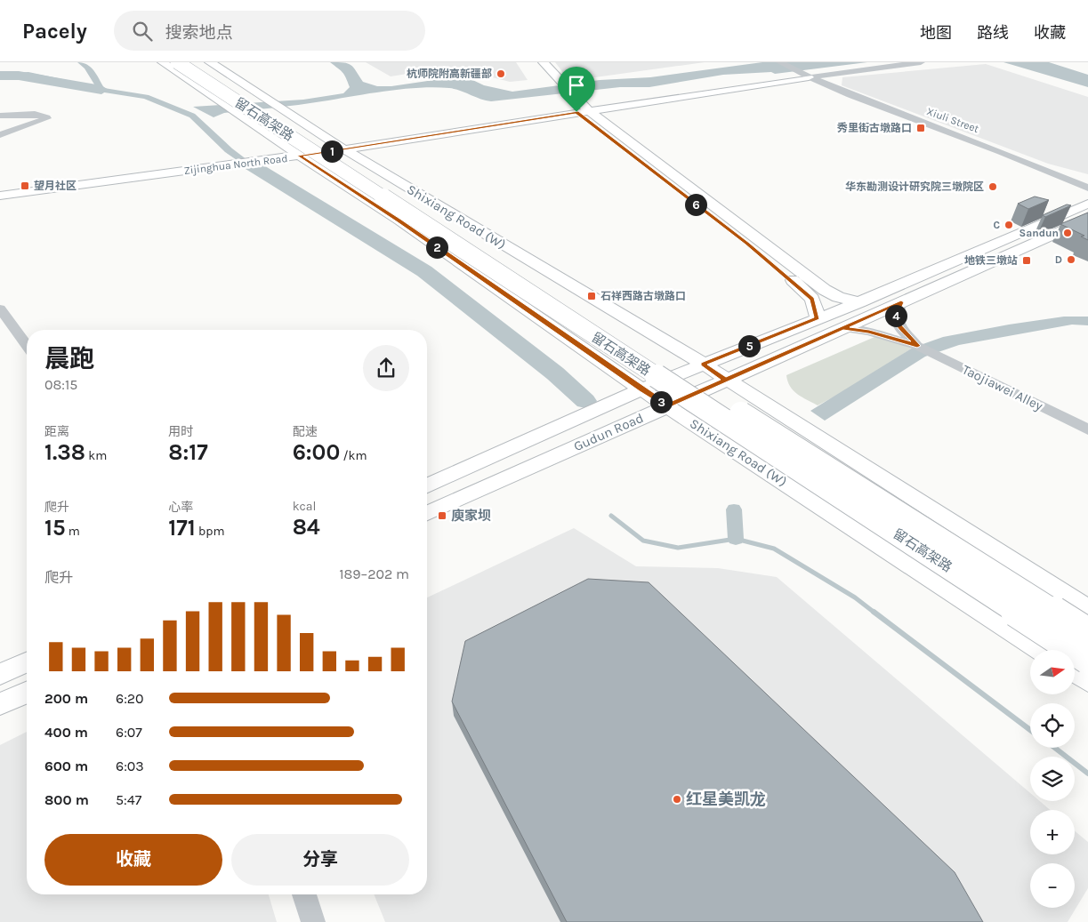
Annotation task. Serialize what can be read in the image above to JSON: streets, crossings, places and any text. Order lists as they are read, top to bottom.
{
  "streets": {
    "highway": ["留石高架路"],
    "main road": ["Zijinghua North Road", "Shixiang Road (W)", "Gudun Road"],
    "street": ["Xiuli Street", "Taojiawei Alley"]
  },
  "crossings": [
    ["Xiuli Street", "Zijinghua North Road"],
    ["Zijinghua North Road", "Shixiang Road (W)"],
    ["Shixiang Road (W)", "Gudun Road"],
    ["Taojiawei Alley", "Gudun Road"]
  ],
  "places": {
    "other": [
      "杭师院附高新疆部",
      "华东勘测设计研究院三墩院区",
      "C",
      "Sandun",
      "D",
      "红星美凯龙"
    ],
    "transit": [
      "秀里街古墩路口",
      "望月社区",
      "地铁三墩站",
      "石祥西路古墩路口",
      "庾家坝"
    ]
  },
  "north": "right",
  "page": {
    "header": "Pacely",
    "search": "搜索地点",
    "nav": ["地图", "路线", "收藏"],
    "pins": [
      "1",
      "6",
      "2",
      "4",
      "5",
      "3"
    ],
    "heading": ["晨跑", "08:15"],
    "stats": [
      ["距离", "1.38 km"],
      ["用时", "8:17"],
      ["配速", "6:00 /km"],
      ["爬升", "15 m"],
      ["心率", "171 bpm"],
      ["kcal", "84"]
    ],
    "chart": ["爬升", "189–202 m"],
    "map_buttons": ["+", "−"],
    "list": [
      {
        "name": "200 m",
        "note": "6:20"
      },
      {
        "name": "400 m",
        "note": "6:07"
      },
      {
        "name": "600 m",
        "note": "6:03"
      },
      {
        "name": "800 m",
        "note": "5:47"
      }
    ],
    "buttons": ["收藏", "分享"]
  }
}
